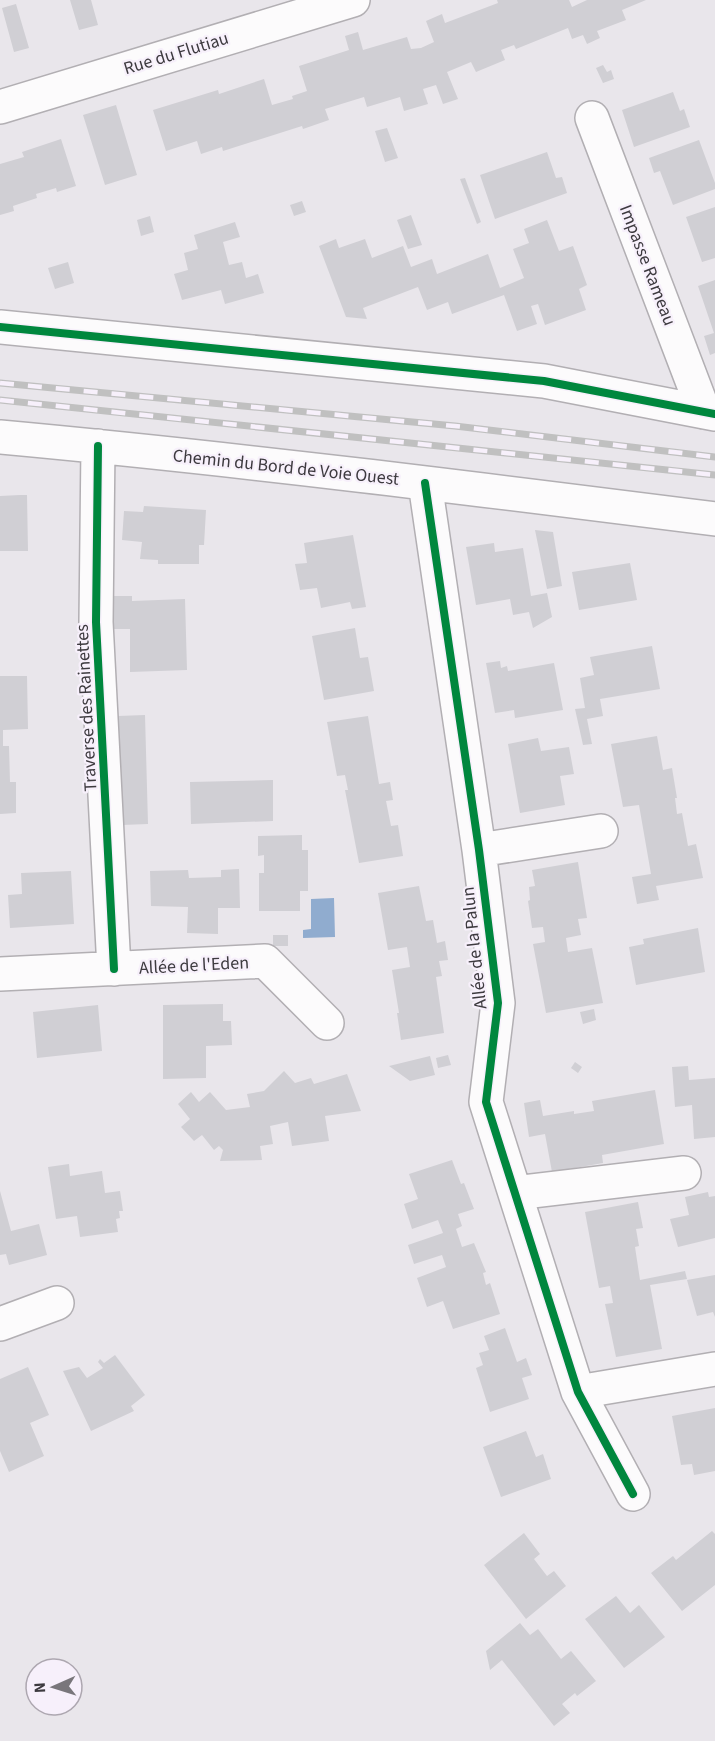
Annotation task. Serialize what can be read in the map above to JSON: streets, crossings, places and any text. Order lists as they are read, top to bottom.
{
  "streets": {
    "street": [
      "Rue du Flutiau",
      "Impasse Rameau",
      "Chemin du Bord de Voie Ouest",
      "Traverse des Rainettes",
      "Allée de la Palun",
      "Allée de l'Eden"
    ]
  },
  "crossings": [
    ["Chemin du Bord de Voie Ouest", "Traverse des Rainettes"],
    ["Chemin du Bord de Voie Ouest", "Allée de la Palun"],
    ["Traverse des Rainettes", "Allée de l'Eden"]
  ],
  "north": "left"
}
